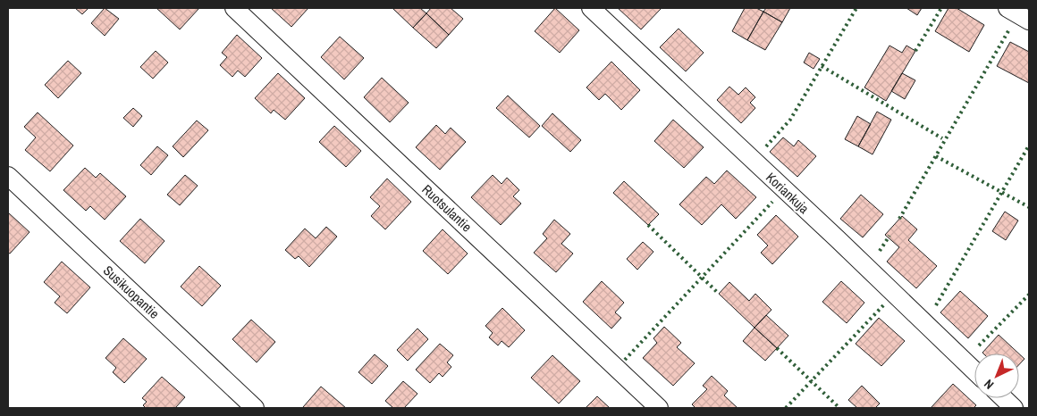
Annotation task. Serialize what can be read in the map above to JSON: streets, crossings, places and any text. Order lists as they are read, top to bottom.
{
  "streets": {
    "street": ["Koriankuja", "Ruotsulantie", "Susikuopantie"]
  },
  "north": "bottom left"
}
